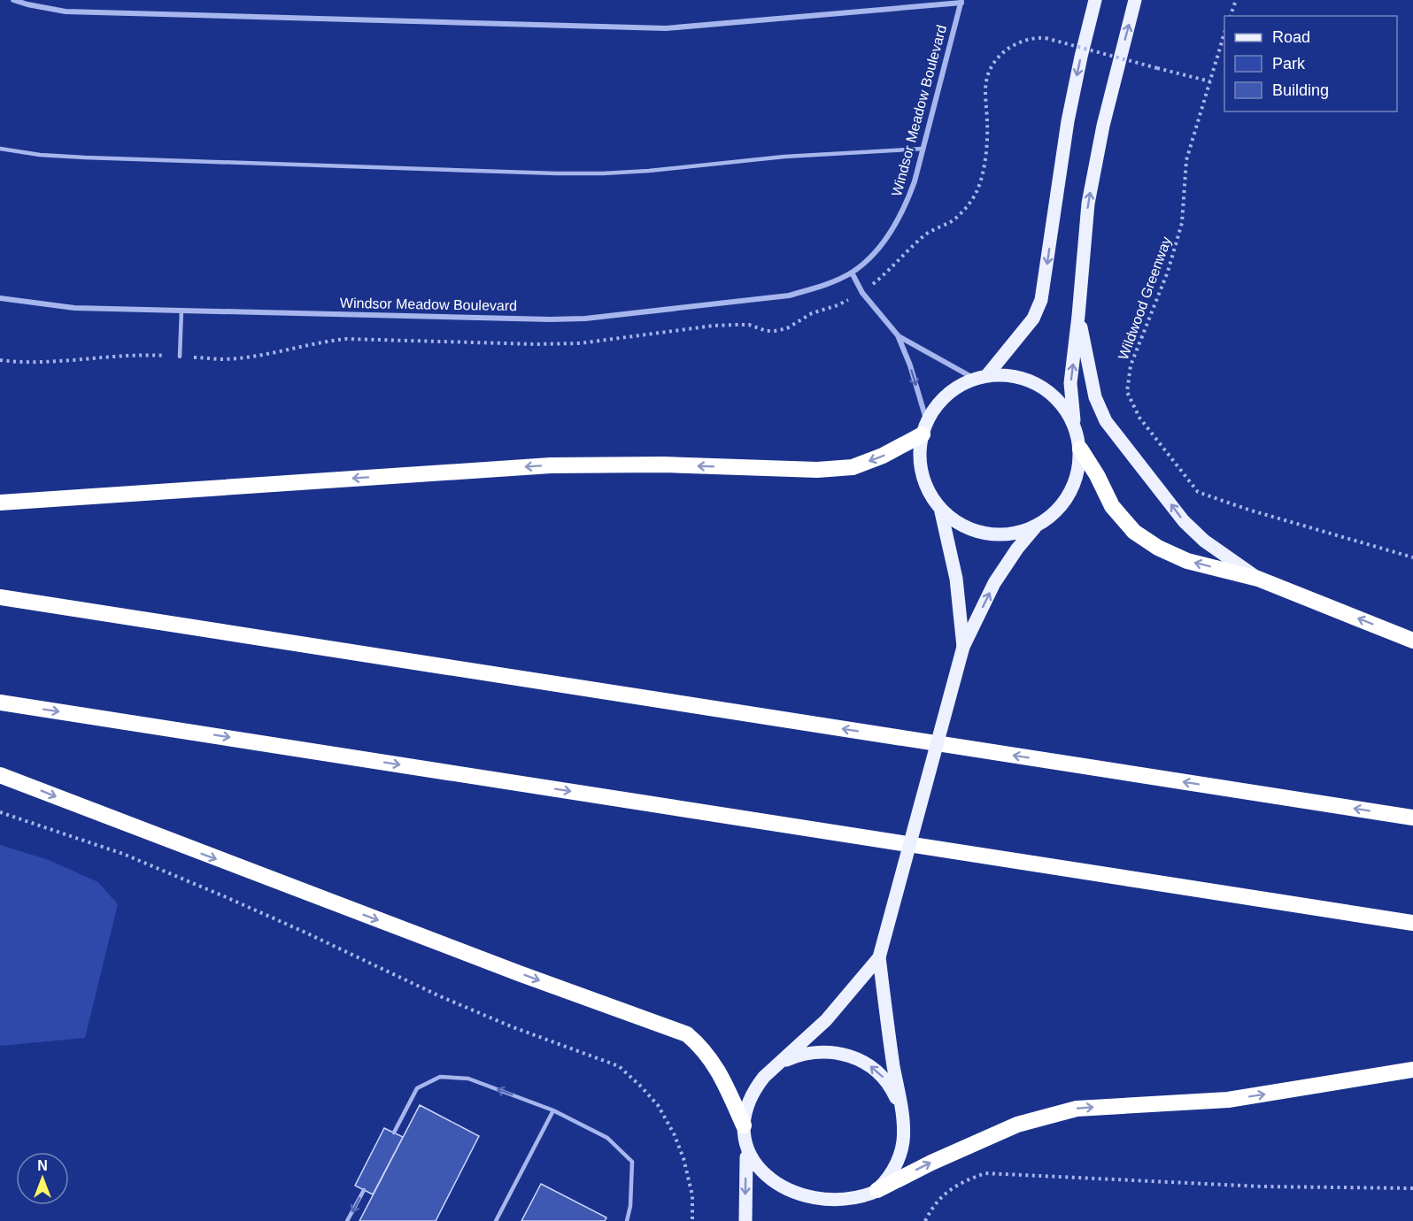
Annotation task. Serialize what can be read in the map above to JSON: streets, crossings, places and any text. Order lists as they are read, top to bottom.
{
  "streets": {
    "street": ["Windsor Meadow Boulevard"],
    "path": ["Wildwood Greenway"]
  },
  "legend": ["Road", "Park", "Building"],
  "north": "top"
}
